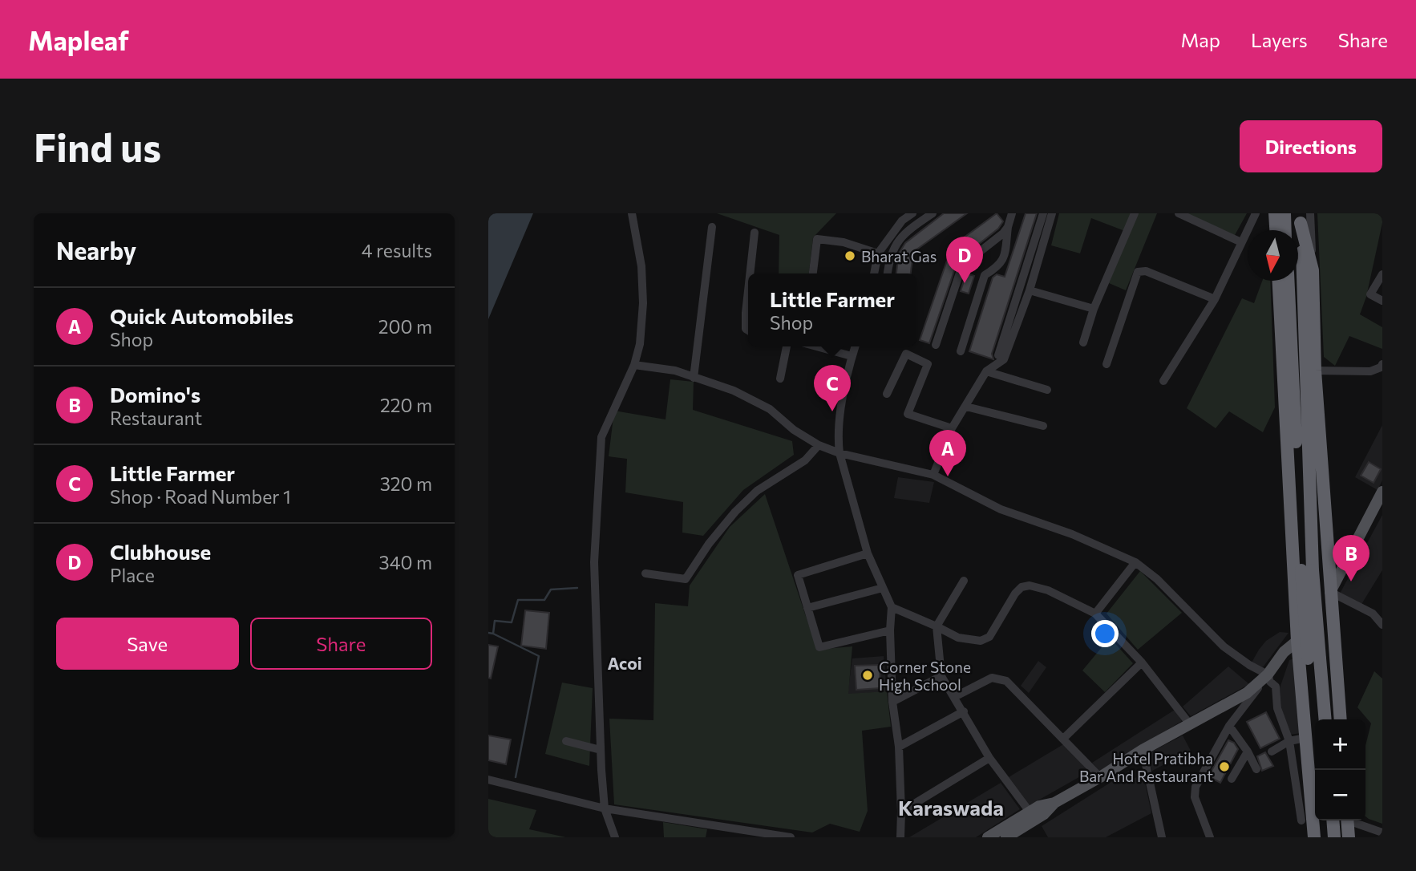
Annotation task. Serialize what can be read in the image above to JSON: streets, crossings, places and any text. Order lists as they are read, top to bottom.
{
  "districts": ["Acoi", "Karaswada"],
  "places": ["Bharat Gas", "Corner Stone High School", "Hotel Pratibha Bar And Restaurant"],
  "north": "bottom",
  "page": {
    "header": "Mapleaf",
    "nav": ["Map", "Layers", "Share"],
    "buttons": [
      "Directions",
      ["Save", "Share"]
    ],
    "title": "Find us",
    "heading": ["Nearby", "4 results"],
    "pins": [
      "D",
      "C",
      "A",
      "B"
    ],
    "popup": ["Little Farmer", "Shop"],
    "list": [
      {
        "mark": "A",
        "name": "Quick Automobiles",
        "note": "Shop",
        "value": "200 m"
      },
      {
        "mark": "B",
        "name": "Domino's",
        "note": "Restaurant",
        "value": "220 m"
      },
      {
        "mark": "C",
        "name": "Little Farmer",
        "note": "Shop · Road Number 1",
        "value": "320 m"
      },
      {
        "mark": "D",
        "name": "Clubhouse",
        "note": "Place",
        "value": "340 m"
      }
    ],
    "map_buttons": ["+", "−"]
  }
}
